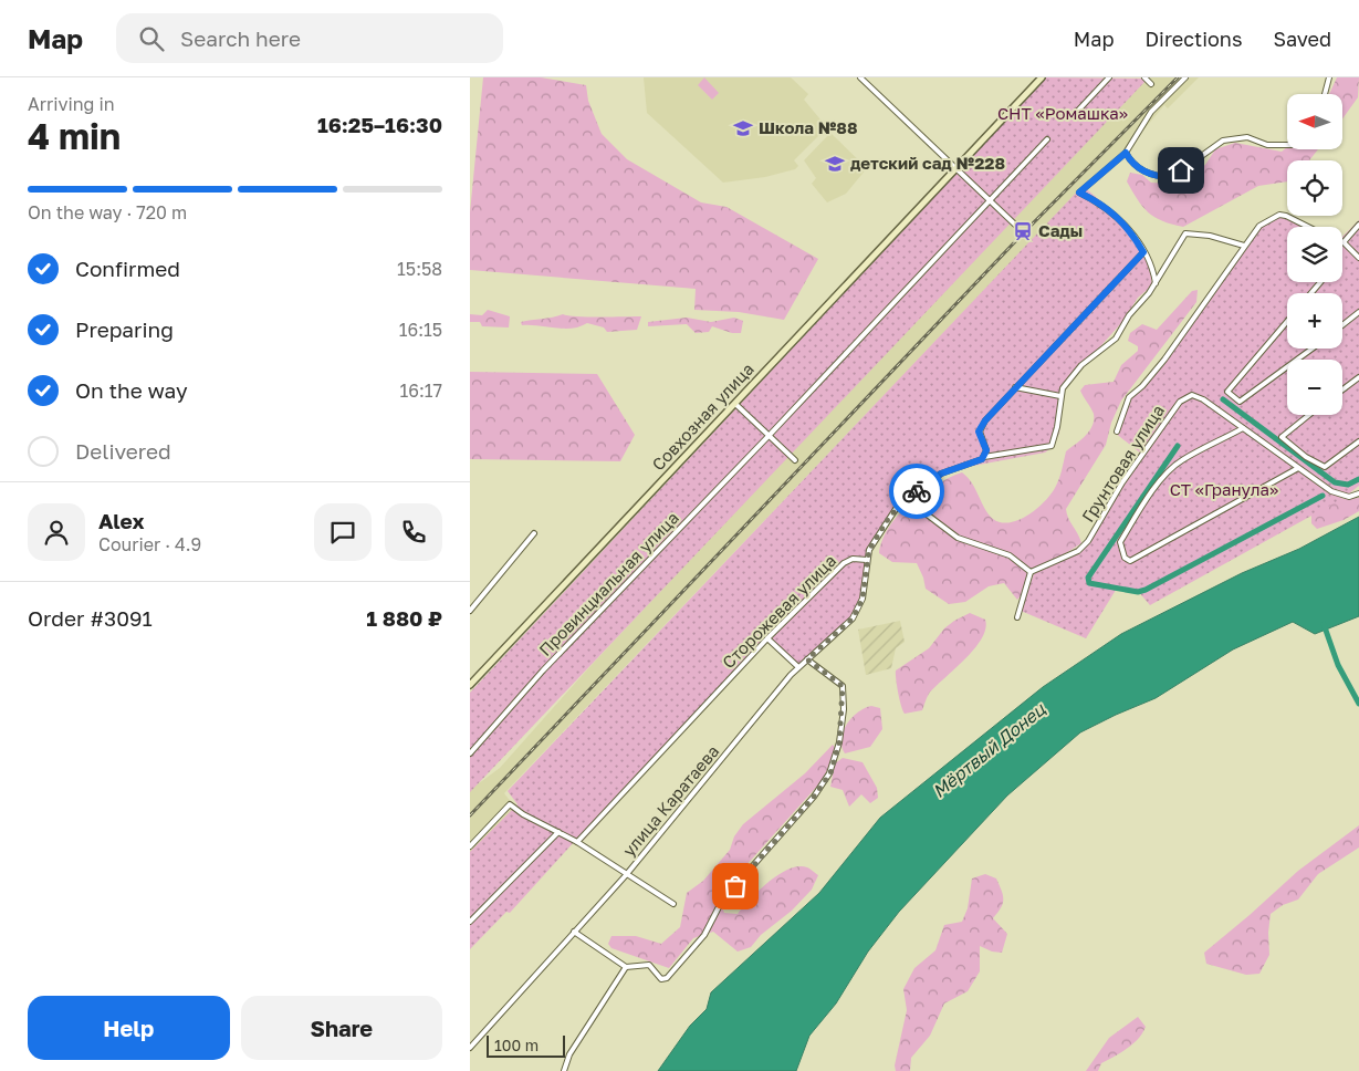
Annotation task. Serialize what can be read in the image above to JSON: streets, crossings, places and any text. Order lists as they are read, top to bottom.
{
  "streets": {
    "street": [
      "Совхозная улица",
      "Грунтовая улица",
      "Провинциальная улица",
      "Сторожевая улица",
      "улица Каратаева"
    ]
  },
  "crossings": [
    ["Сторожевая улица", "улица Каратаева"]
  ],
  "water": ["Мёртвый Донец"],
  "parks": ["СНТ «Ромашка»", "СТ «Гранула»"],
  "places": {
    "school or university": ["Школа №88", "детский сад №228"],
    "station": ["Сады"]
  },
  "scale_bar": "100 m",
  "north": "left",
  "page": {
    "header": "Map",
    "search": "Search here",
    "nav": ["Map", "Directions", "Saved"],
    "heading": ["4 min", "Arriving in", "16:25–16:30"],
    "panel": [
      "Alex",
      "Courier · 4.9",
      "Order #3091",
      "1 880 ₽"
    ],
    "map_buttons": ["+", "−"],
    "bar": "On the way · 720 m",
    "list": [
      ["Confirmed", "15:58"],
      ["Preparing", "16:15"],
      ["On the way", "16:17"],
      "Delivered"
    ],
    "buttons": ["Help", "Share"],
    "scale": "100 m"
  }
}
